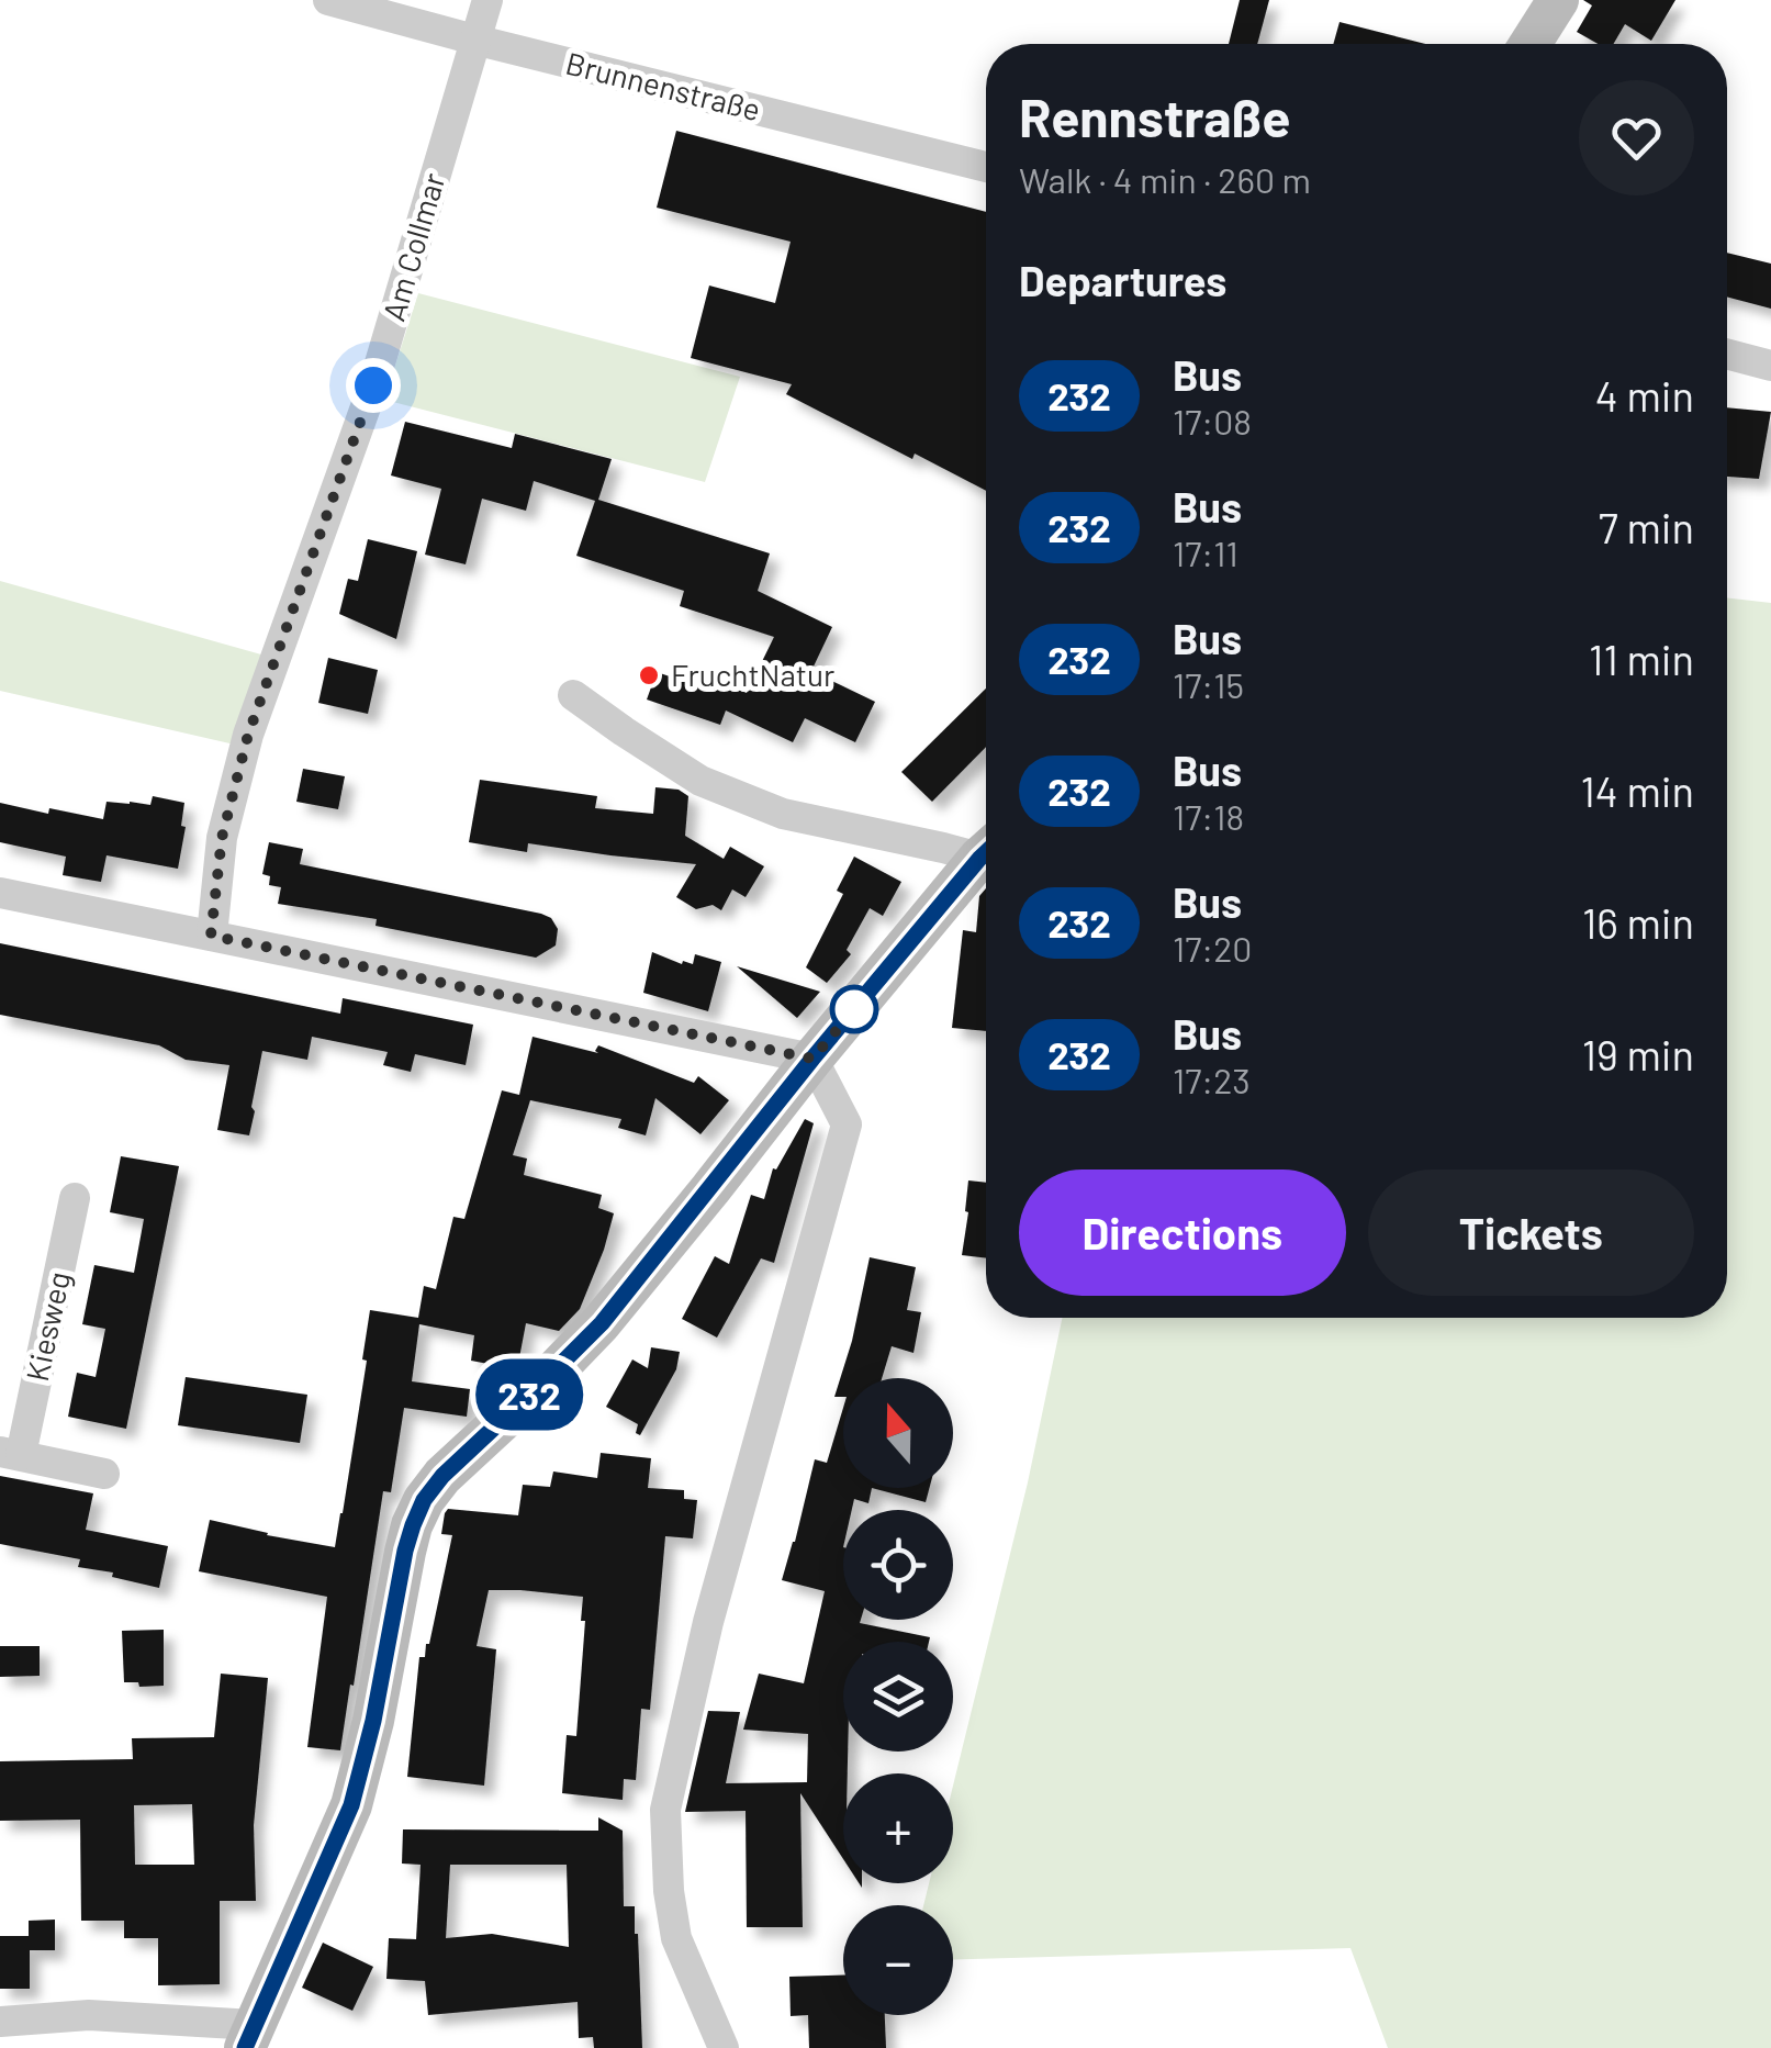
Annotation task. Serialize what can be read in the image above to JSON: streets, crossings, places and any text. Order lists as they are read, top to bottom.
{
  "streets": {
    "street": ["Brunnenstraße", "Am Collmar", "Kiesweg"]
  },
  "crossings": [
    ["Brunnenstraße", "Am Collmar"]
  ],
  "places": ["FruchtNatur"],
  "lines": ["bus line 232"],
  "north": "top",
  "page": {
    "on_map": "232",
    "heading": [
      ["Rennstraße", "Walk · 4 min · 260 m"],
      "Departures"
    ],
    "list": [
      {
        "mark": "232",
        "name": "Bus",
        "note": "17:08",
        "value": "4 min"
      },
      {
        "mark": "232",
        "name": "Bus",
        "note": "17:11",
        "value": "7 min"
      },
      {
        "mark": "232",
        "name": "Bus",
        "note": "17:15",
        "value": "11 min"
      },
      {
        "mark": "232",
        "name": "Bus",
        "note": "17:18",
        "value": "14 min"
      },
      {
        "mark": "232",
        "name": "Bus",
        "note": "17:20",
        "value": "16 min"
      },
      {
        "mark": "232",
        "name": "Bus",
        "note": "17:23",
        "value": "19 min"
      }
    ],
    "buttons": ["Directions", "Tickets"],
    "map_buttons": ["+", "−"]
  }
}
